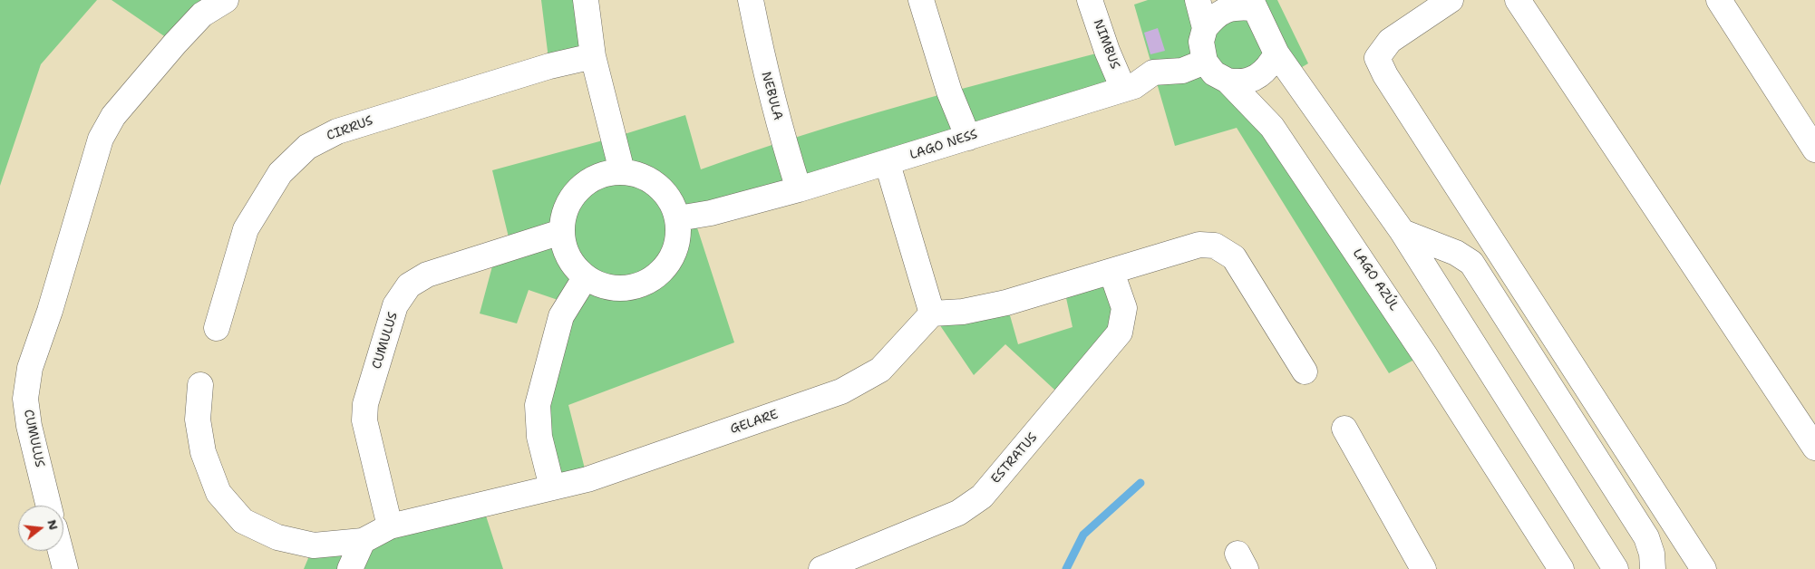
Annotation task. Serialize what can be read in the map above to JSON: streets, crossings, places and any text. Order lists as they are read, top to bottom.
{
  "streets": {
    "street": [
      "NIMBUS",
      "NEBULA",
      "CIRRUS",
      "LAGO NESS",
      "LAGO AZÚL",
      "CUMULUS",
      "GELARE",
      "ESTRATUS"
    ]
  },
  "crossings": [
    ["NIMBUS", "LAGO NESS"],
    ["NEBULA", "LAGO NESS"],
    ["LAGO NESS", "LAGO AZÚL"],
    ["LAGO NESS", "CUMULUS"],
    ["CUMULUS", "GELARE"]
  ],
  "north": "right"
}
